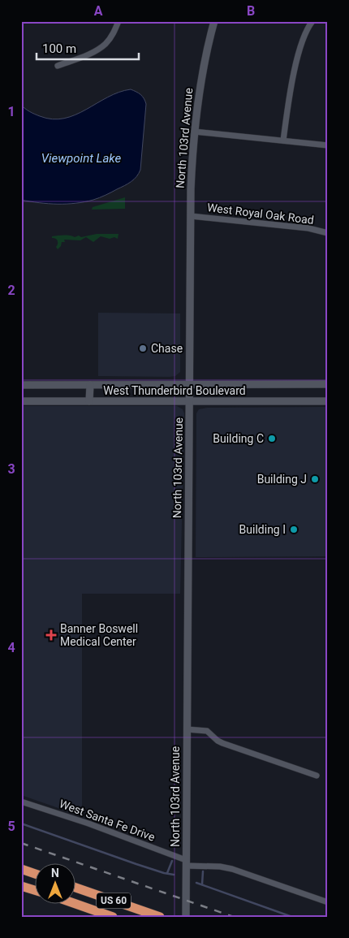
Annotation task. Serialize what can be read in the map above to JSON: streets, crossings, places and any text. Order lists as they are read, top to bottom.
{
  "streets": {
    "highway": ["US 60"],
    "street": [
      "North 103rd Avenue",
      "West Royal Oak Road",
      "West Thunderbird Boulevard",
      "West Santa Fe Drive"
    ]
  },
  "crossings": [
    ["North 103rd Avenue", "West Royal Oak Road"],
    ["North 103rd Avenue", "West Thunderbird Boulevard"],
    ["North 103rd Avenue", "West Santa Fe Drive"]
  ],
  "water": ["Viewpoint Lake"],
  "places": {
    "other": [
      "Chase",
      "Building C",
      "Building J",
      "Building I"
    ],
    "health": ["Banner Boswell Medical Center"]
  },
  "scale_bar": "100 m",
  "north": "top",
  "grid": {
    "columns": ["A", "B"],
    "rows": [
      "1",
      "2",
      "3",
      "4",
      "5"
    ]
  }
}
